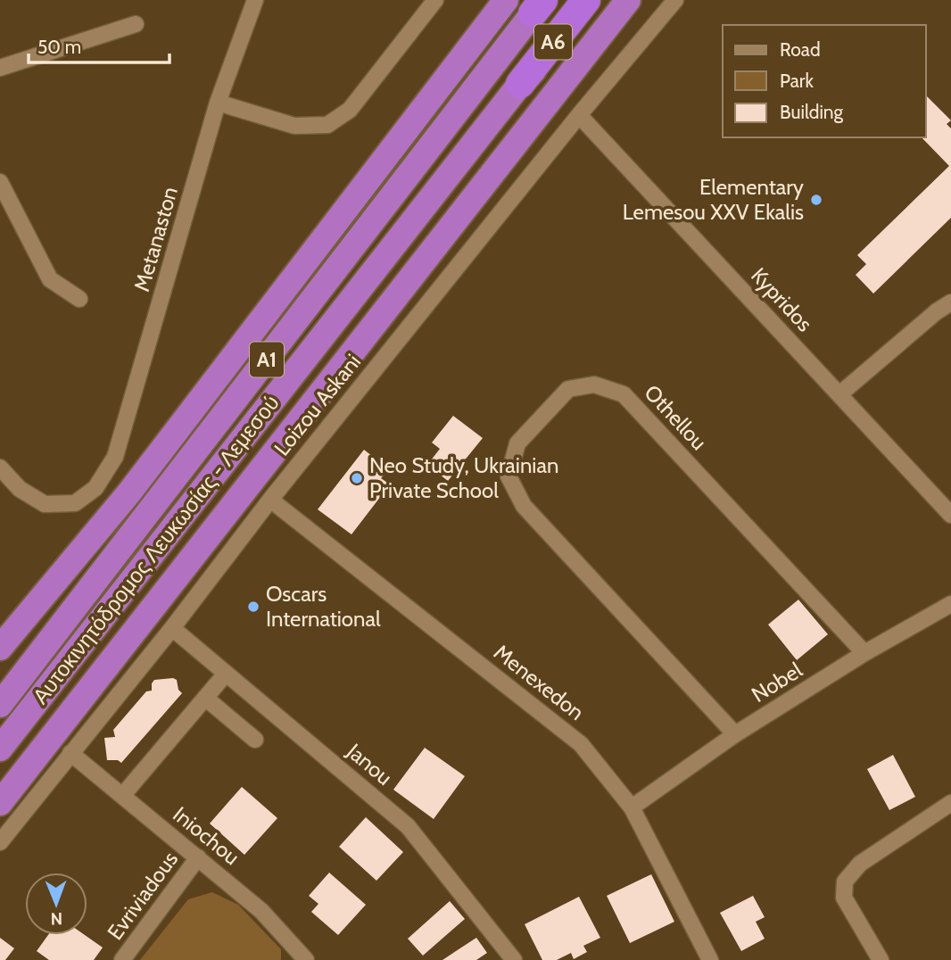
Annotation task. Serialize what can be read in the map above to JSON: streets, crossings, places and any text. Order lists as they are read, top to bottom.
{
  "streets": {
    "highway": ["A6", "A1", "Αυτοκινητόδρομος Λευκωσίας - Λεμεσού"],
    "street": [
      "Metanaston",
      "Kypridos",
      "Loizou Askani",
      "Othellou",
      "Menexedon",
      "Nobel",
      "Janou",
      "Iniochou",
      "Evriviadous"
    ]
  },
  "crossings": [
    ["A6", "Αυτοκινητόδρομος Λευκωσίας - Λεμεσού"],
    ["Kypridos", "Loizou Askani"],
    ["Loizou Askani", "Menexedon"],
    ["Loizou Askani", "Janou"],
    ["Loizou Askani", "Iniochou"],
    ["Othellou", "Nobel"],
    ["Menexedon", "Nobel"],
    ["Iniochou", "Evriviadous"]
  ],
  "places": ["Elementary Lemesou XXV Ekalis", "Neo Study, Ukrainian Private School", "Oscars International"],
  "legend": ["Road", "Park", "Building"],
  "scale_bar": "50 m",
  "north": "bottom"
}
